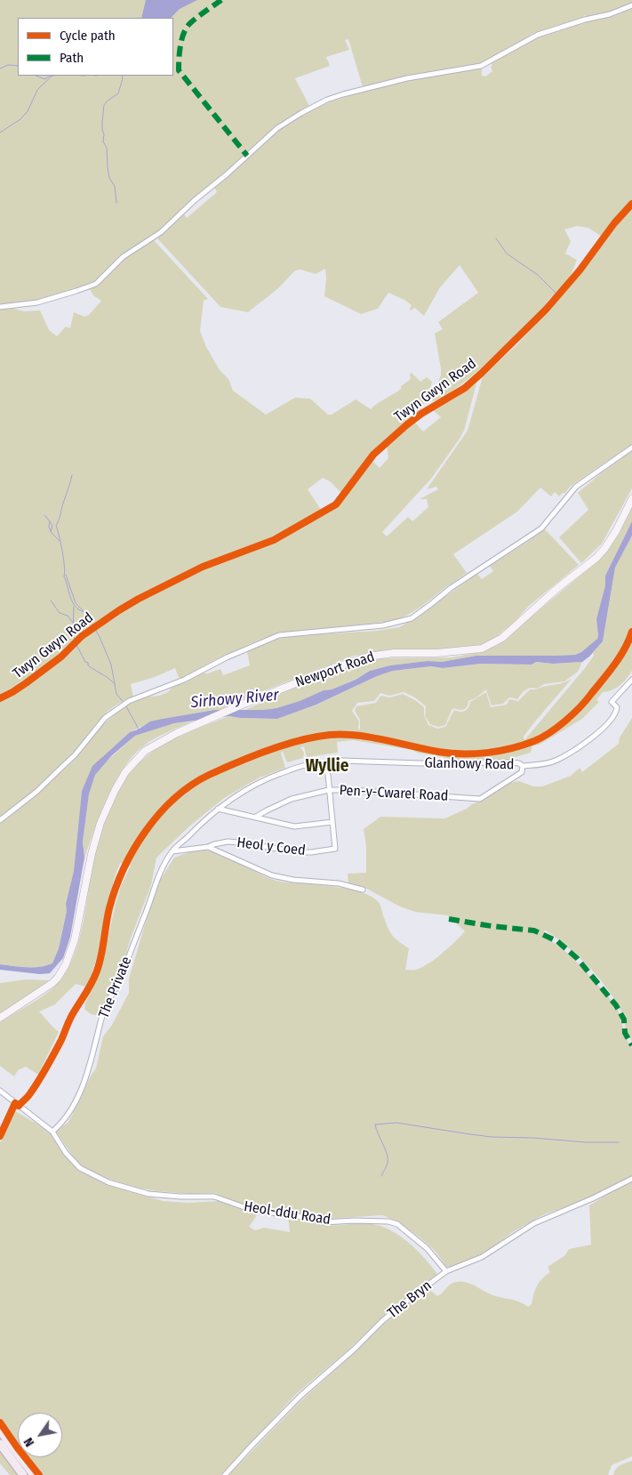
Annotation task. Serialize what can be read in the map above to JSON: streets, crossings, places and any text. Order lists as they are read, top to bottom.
{
  "streets": {
    "main road": ["Newport Road"],
    "street": [
      "Twyn Gwyn Road",
      "Glanhowy Road",
      "Pen-y-Cwarel Road",
      "Heol y Coed",
      "The Private",
      "Heol-ddu Road",
      "The Bryn"
    ]
  },
  "crossings": [
    ["Glanhowy Road", "Pen-y-Cwarel Road"],
    ["Heol y Coed", "The Private"],
    ["The Private", "Heol-ddu Road"],
    ["Heol-ddu Road", "The Bryn"]
  ],
  "districts": ["Wyllie"],
  "water": ["Sirhowy River"],
  "legend": ["Cycle path", "Path"],
  "north": "bottom left"
}
